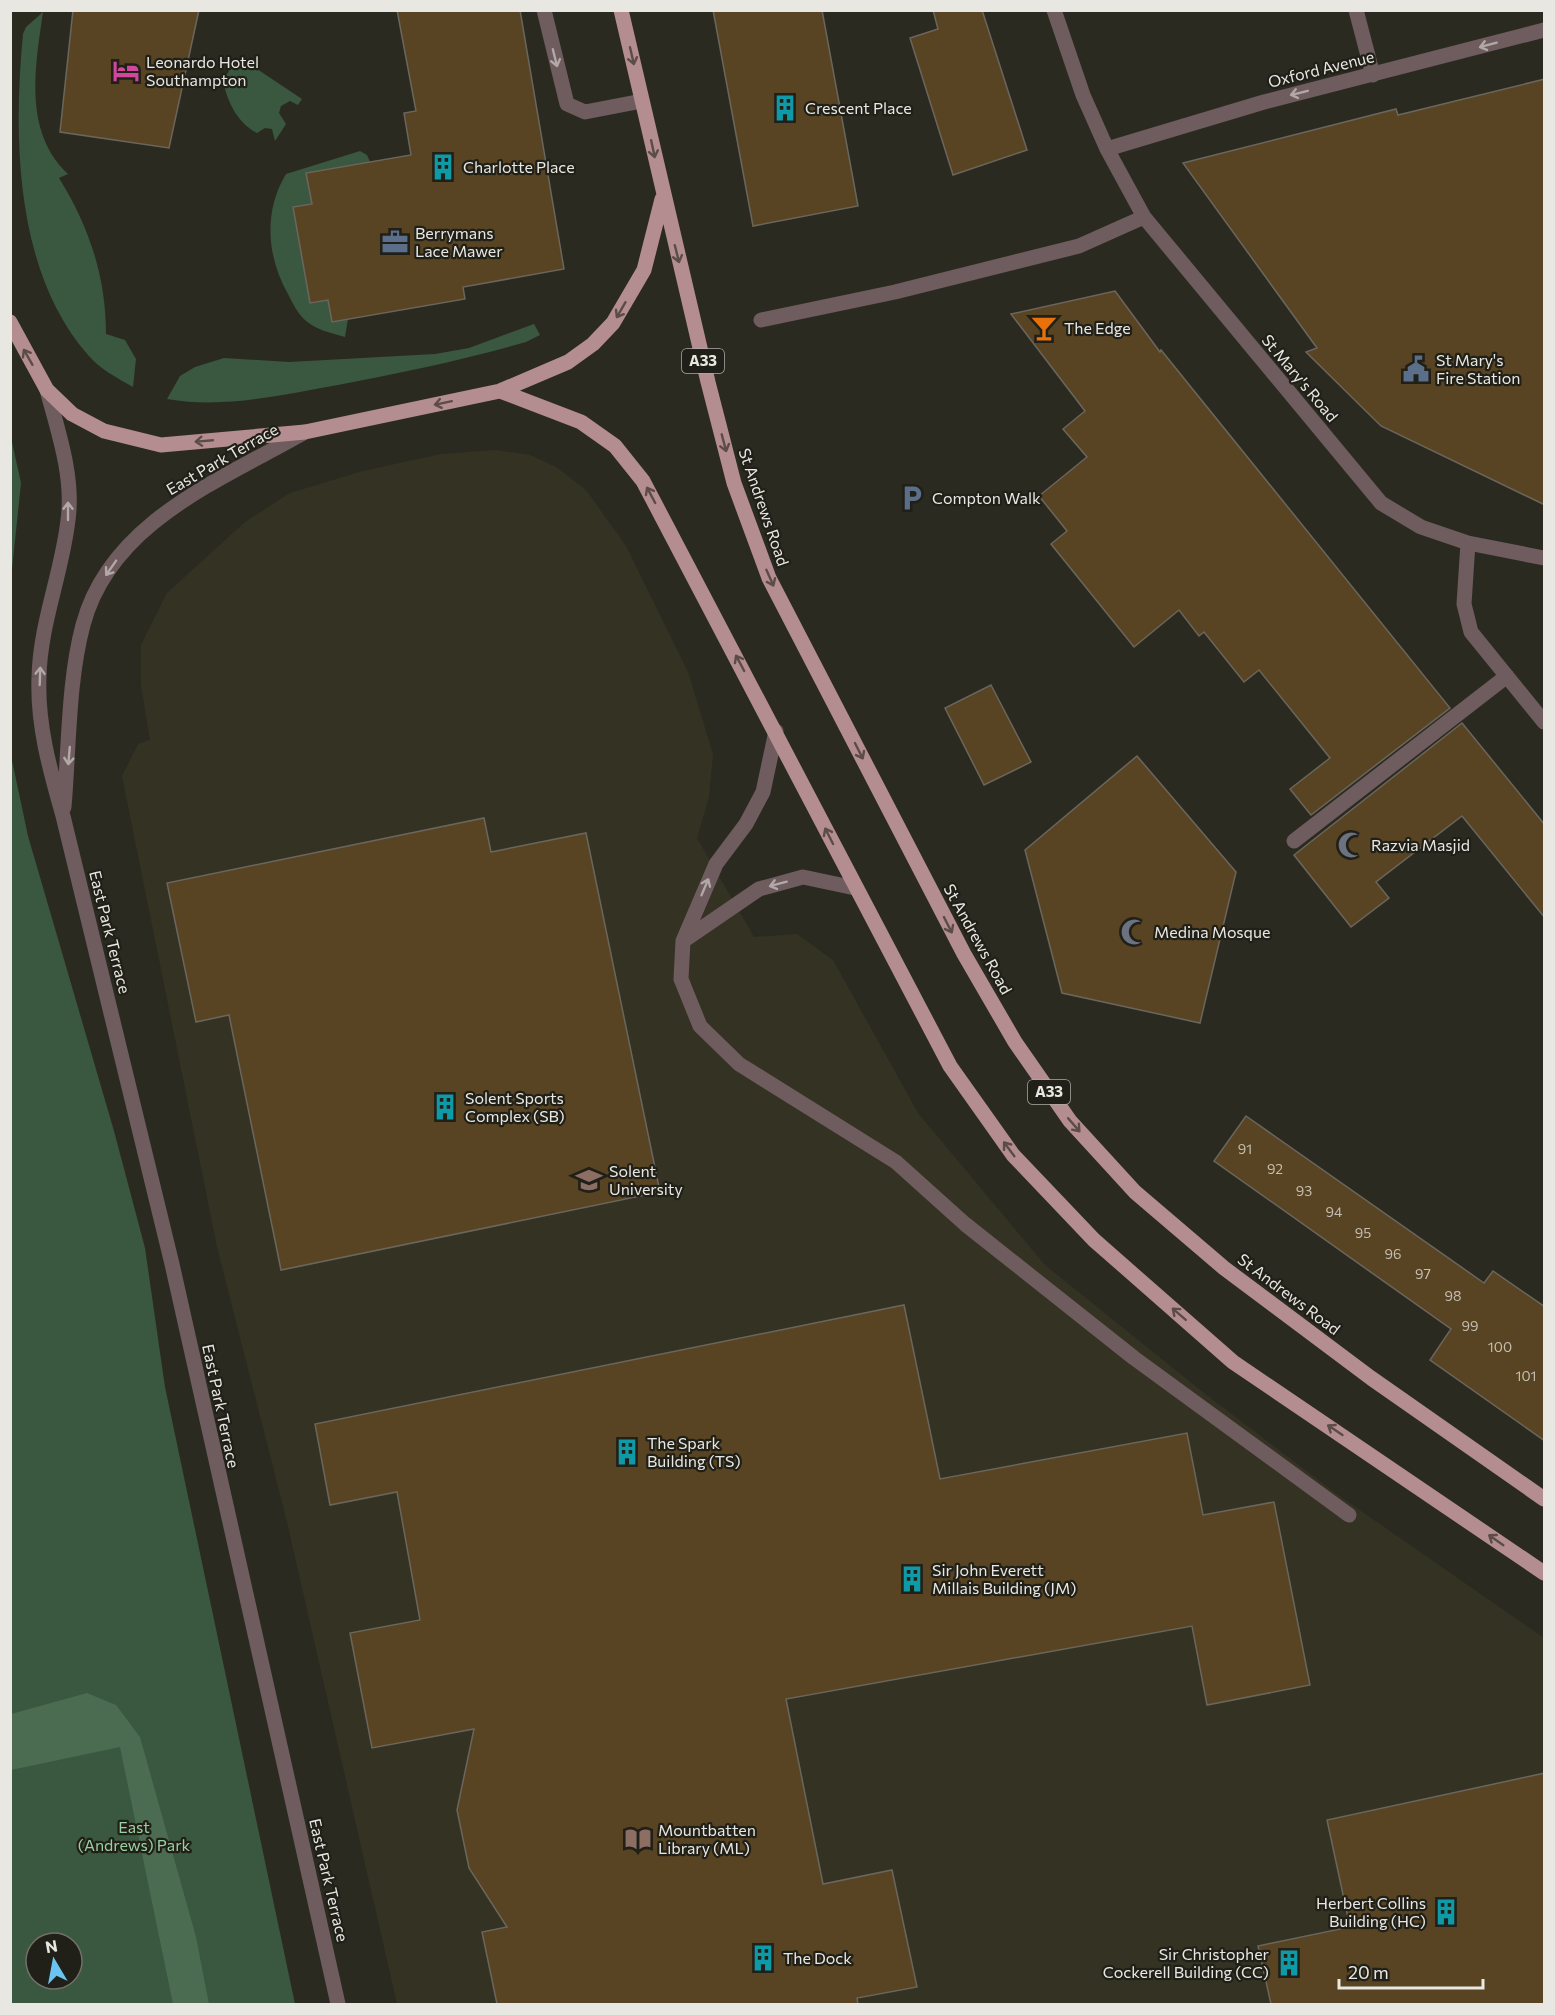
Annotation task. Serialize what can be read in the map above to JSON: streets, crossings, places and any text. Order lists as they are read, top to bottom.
{
  "streets": {
    "main road": ["A33", "St Andrews Road"],
    "street": ["Oxford Avenue", "St Mary's Road", "East Park Terrace"]
  },
  "crossings": [
    ["Oxford Avenue", "St Mary's Road"]
  ],
  "one_way": ["Oxford Avenue"],
  "parks": ["East (Andrews) Park"],
  "places": {
    "hotel": ["Leonardo Hotel Southampton"],
    "building": [
      "Crescent Place",
      "Charlotte Place",
      "Solent Sports Complex (SB)",
      "The Spark Building (TS)",
      "Sir John Everett Millais Building (JM)",
      "Herbert Collins Building (HC)",
      "The Dock",
      "Sir Christopher Cockerell Building (CC)"
    ],
    "office": ["Berrymans Lace Mawer"],
    "bar": ["The Edge"],
    "public building": ["St Mary's Fire Station"],
    "parking": ["Compton Walk"],
    "mosque": ["Razvia Masjid", "Medina Mosque"],
    "school or university": ["Solent University"],
    "library": ["Mountbatten Library (ML)"]
  },
  "house_numbers": [
    "91",
    "92",
    "93",
    "94",
    "95",
    "96",
    "97",
    "98",
    "99",
    "100",
    "101"
  ],
  "scale_bar": "20 m",
  "north": "top"
}
